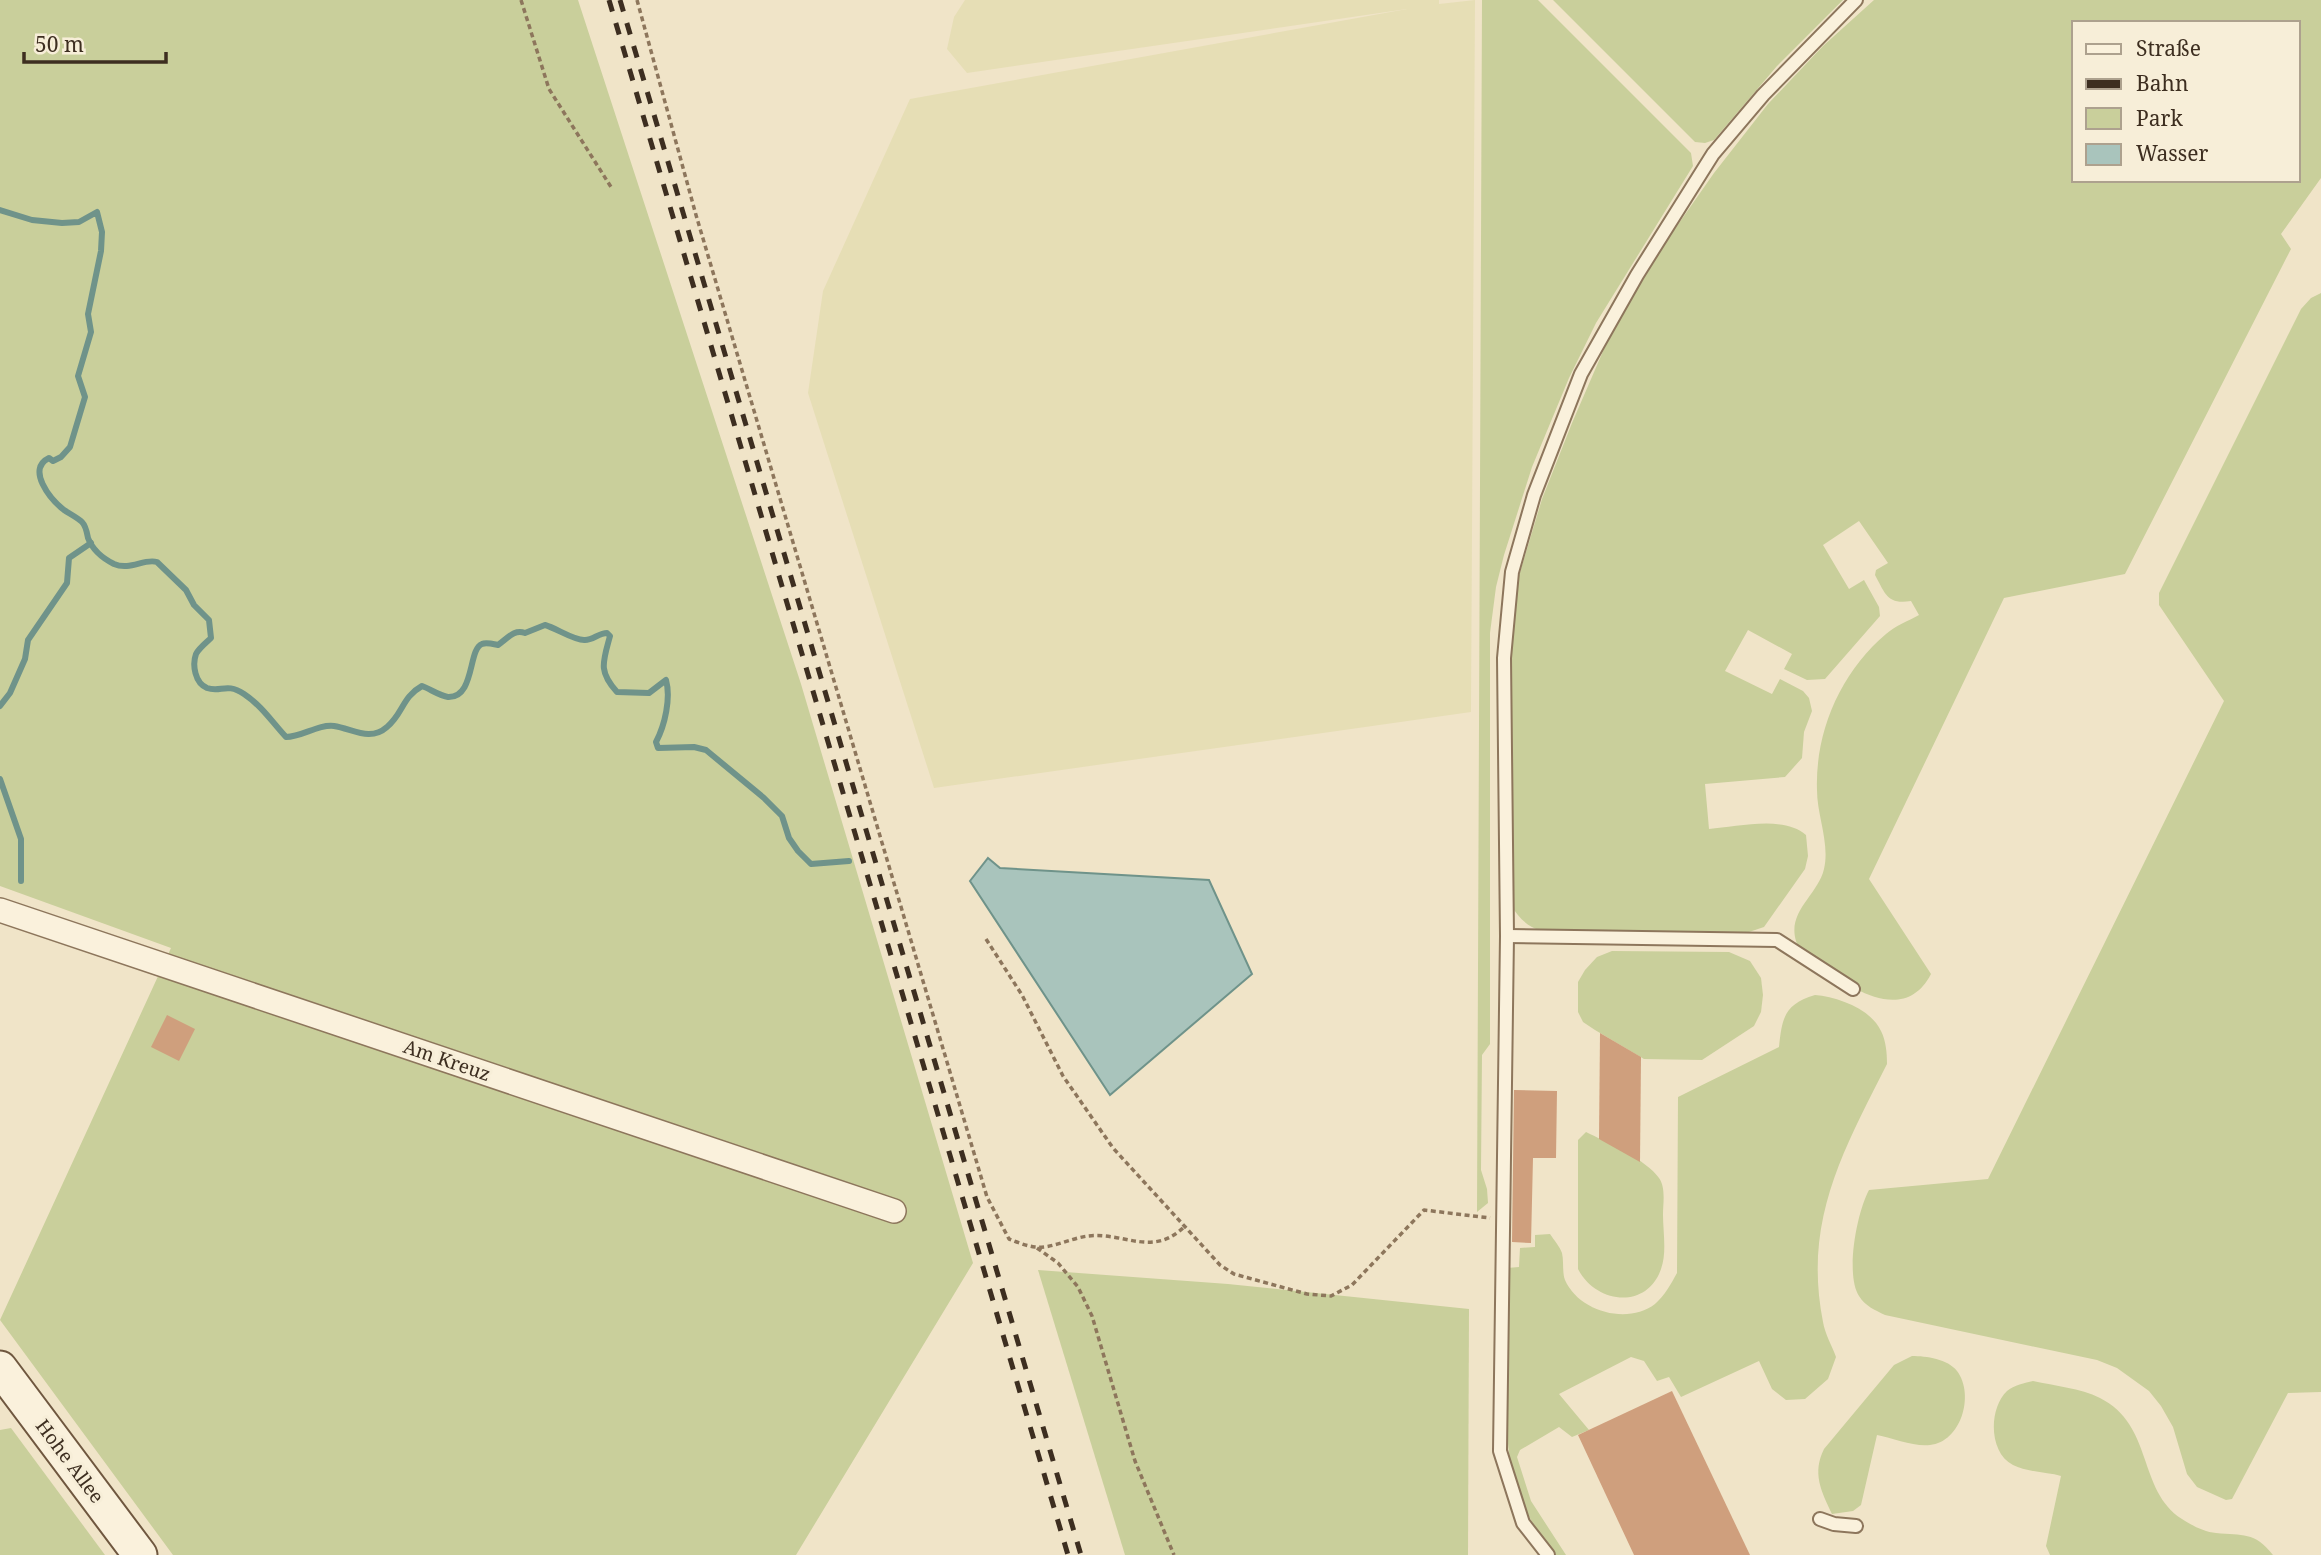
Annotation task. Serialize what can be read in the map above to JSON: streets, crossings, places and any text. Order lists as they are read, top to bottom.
{
  "streets": {
    "street": ["Am Kreuz", "Hohe Allee"]
  },
  "legend": [
    "Straße",
    "Bahn",
    "Park",
    "Wasser"
  ],
  "scale_bar": "50 m"
}
